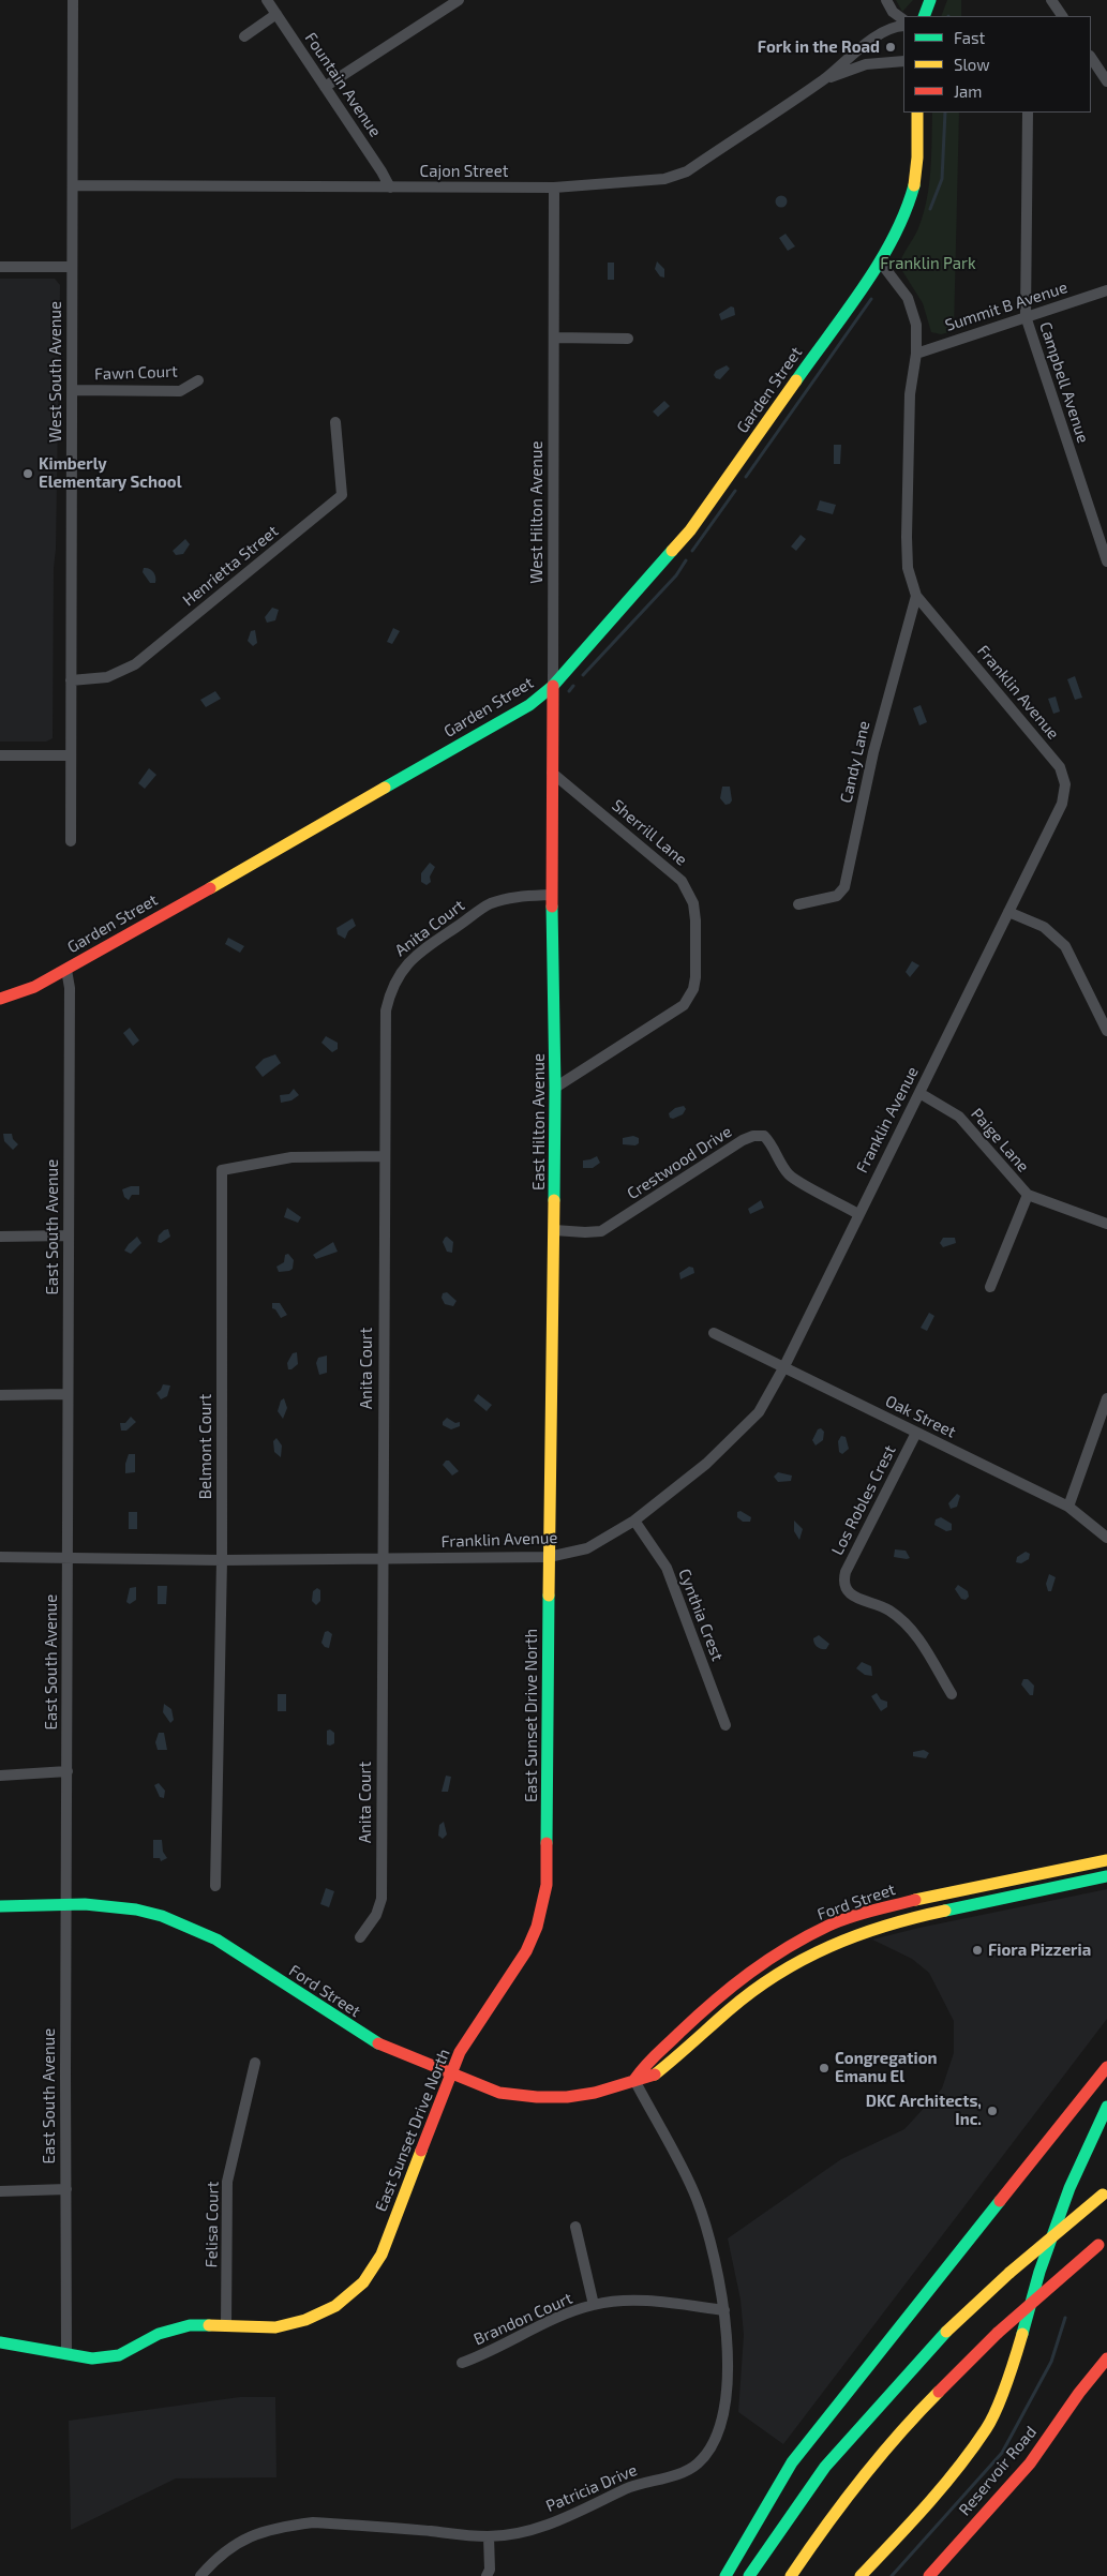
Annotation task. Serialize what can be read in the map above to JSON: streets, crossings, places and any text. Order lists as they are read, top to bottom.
{
  "streets": {
    "main road": [
      "Garden Street",
      "East Hilton Avenue",
      "East Sunset Drive North",
      "Ford Street",
      "Reservoir Road"
    ],
    "street": [
      "Fountain Avenue",
      "Cajon Street",
      "Summit B Avenue",
      "West South Avenue",
      "Fawn Court",
      "Campbell Avenue",
      "West Hilton Avenue",
      "Henrietta Street",
      "Franklin Avenue",
      "Candy Lane",
      "Sherrill Lane",
      "Anita Court",
      "Paige Lane",
      "Crestwood Drive",
      "East South Avenue",
      "Oak Street",
      "Belmont Court",
      "Los Robles Crest",
      "Cynthia Crest",
      "Felisa Court",
      "Brandon Court",
      "Patricia Drive"
    ]
  },
  "crossings": [
    ["Fountain Avenue", "Cajon Street"],
    ["Cajon Street", "West South Avenue"],
    ["Cajon Street", "West Hilton Avenue"],
    ["Summit B Avenue", "Campbell Avenue"],
    ["Summit B Avenue", "Franklin Avenue"],
    ["West South Avenue", "Fawn Court"],
    ["West South Avenue", "Henrietta Street"],
    ["Garden Street", "West Hilton Avenue"],
    ["Garden Street", "Franklin Avenue"],
    ["Garden Street", "East Hilton Avenue"],
    ["Garden Street", "East South Avenue"],
    ["West Hilton Avenue", "East Hilton Avenue"],
    ["Franklin Avenue", "Candy Lane"],
    ["Franklin Avenue", "Anita Court"],
    ["Franklin Avenue", "East Hilton Avenue"],
    ["Franklin Avenue", "Paige Lane"],
    ["Franklin Avenue", "Crestwood Drive"],
    ["Franklin Avenue", "East South Avenue"],
    ["Franklin Avenue", "Oak Street"],
    ["Franklin Avenue", "Belmont Court"],
    ["Franklin Avenue", "Cynthia Crest"],
    ["Franklin Avenue", "East Sunset Drive North"],
    ["Sherrill Lane", "East Hilton Avenue"],
    ["Anita Court", "East Hilton Avenue"],
    ["Anita Court", "Belmont Court"],
    ["East Hilton Avenue", "Crestwood Drive"],
    ["East Hilton Avenue", "East Sunset Drive North"],
    ["East South Avenue", "East Sunset Drive North"],
    ["East South Avenue", "Ford Street"],
    ["Oak Street", "Los Robles Crest"],
    ["East Sunset Drive North", "Ford Street"],
    ["East Sunset Drive North", "Felisa Court"],
    ["Ford Street", "Patricia Drive"],
    ["Brandon Court", "Patricia Drive"]
  ],
  "parks": ["Franklin Park"],
  "places": [
    "Fork in the Road",
    "Kimberly Elementary School",
    "Fiora Pizzeria",
    "Congregation Emanu El",
    "DKC Architects, Inc."
  ],
  "legend": ["Fast", "Slow", "Jam"]
}
